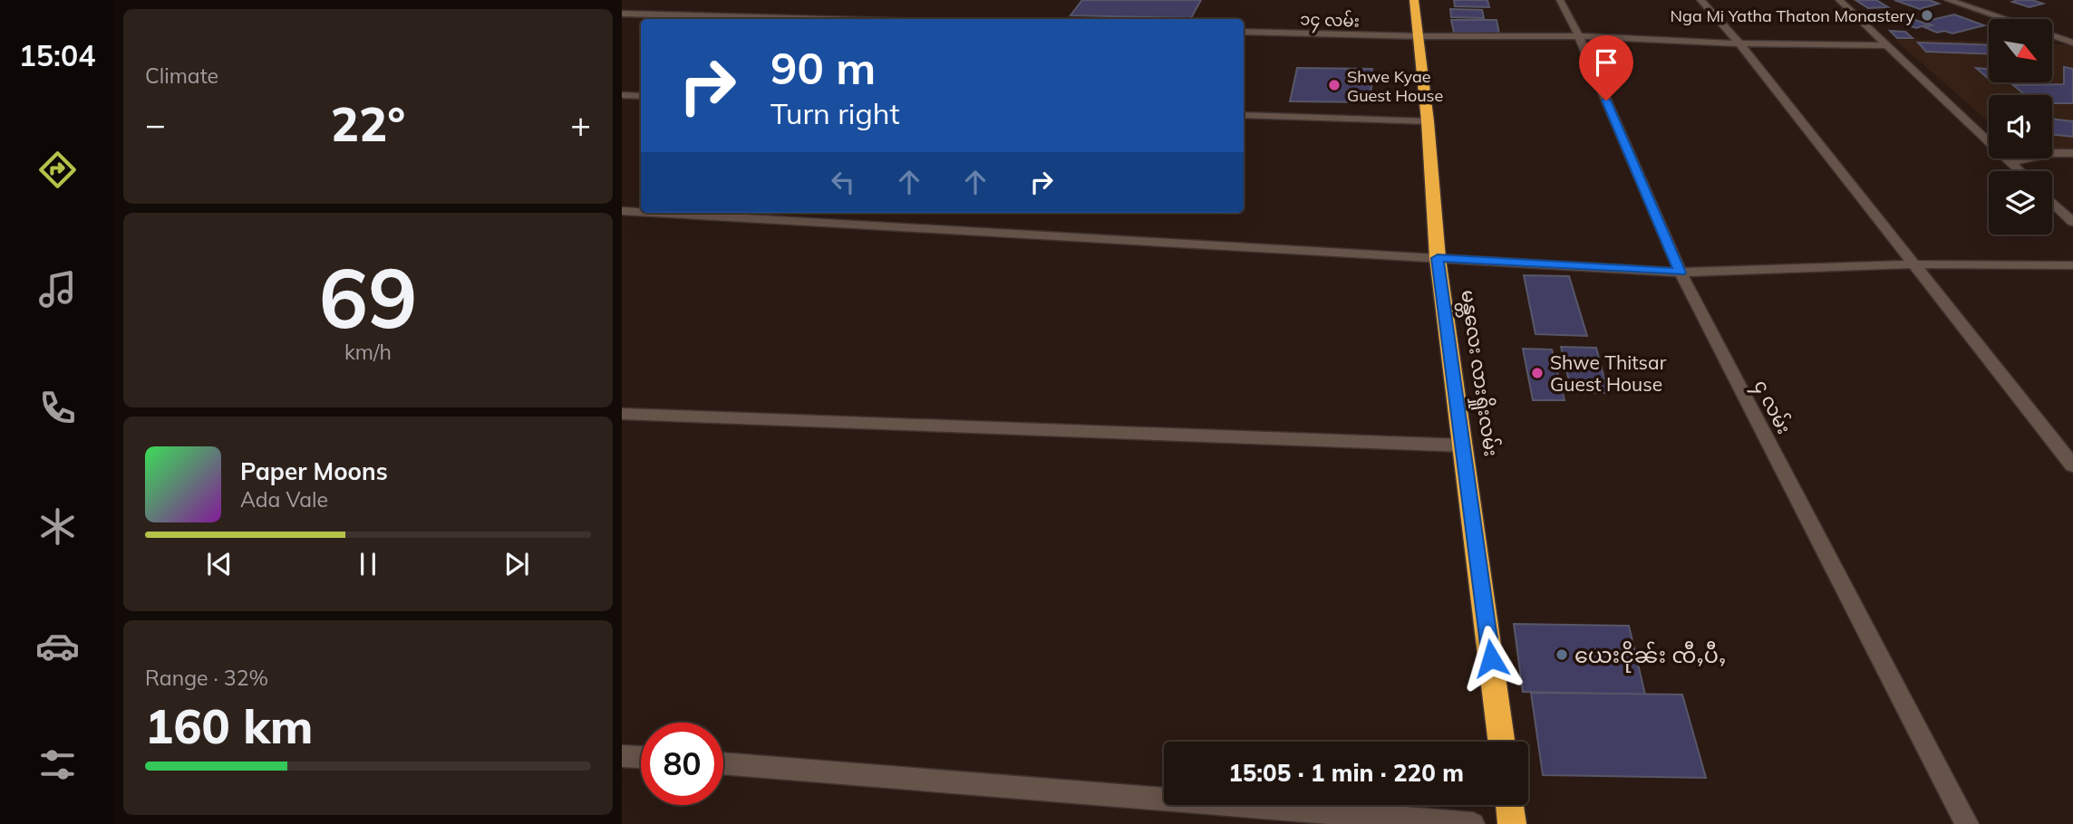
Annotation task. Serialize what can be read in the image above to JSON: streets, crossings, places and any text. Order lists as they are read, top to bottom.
{
  "streets": {
    "highway": ["မန္တလေး လားရှိုးလမ်း"],
    "street": ["၁၄ လမ်း", "၄ လမ်း"]
  },
  "crossings": [
    ["၁၄ လမ်း", "မန္တလေး လားရှိုးလမ်း"],
    ["၁၄ လမ်း", "၄ လမ်း"]
  ],
  "places": [
    "Nga Mi Yatha Thaton Monastery",
    "Shwe Kyae Guest House",
    "Shwe Thitsar Guest House",
    "ယေးငိုၼ်း ၸီႇပီႇ"
  ],
  "north": "bottom right",
  "page": {
    "tabs": "15:04",
    "tile": [
      "Climate",
      ["69", "km/h"],
      ["Range · 32%", "160 km"]
    ],
    "turn": ["90 m", "Turn right"],
    "heat": ["−", "22°", "+"],
    "song": ["Paper Moons", "Ada Vale"],
    "limit": "80",
    "trip": "15:05 · 1 min · 220 m"
  }
}
